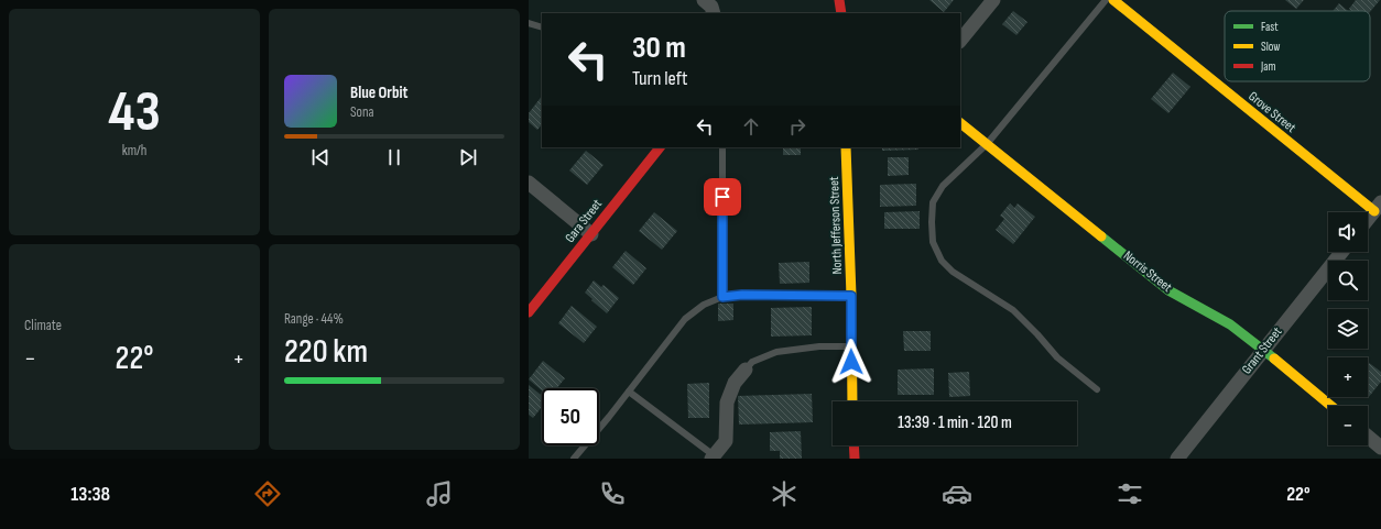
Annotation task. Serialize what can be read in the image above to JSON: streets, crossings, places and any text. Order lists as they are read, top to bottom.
{
  "streets": {
    "street": [
      "Grove Street",
      "Gara Street",
      "North Jefferson Street",
      "Norris Street",
      "Grant Street"
    ]
  },
  "crossings": [
    ["Norris Street", "Grant Street"]
  ],
  "legend": ["Fast", "Slow", "Jam"],
  "page": {
    "tile": [
      ["43", "km/h"],
      "Climate",
      ["Range · 44%", "220 km"]
    ],
    "turn": ["30 m", "Turn left"],
    "song": ["Blue Orbit", "Sona"],
    "map_buttons": ["+", "−"],
    "heat": ["−", "22°", "+"],
    "limit": "50",
    "trip": "13:39 · 1 min · 120 m",
    "tabs": ["13:38", "22°"]
  }
}
